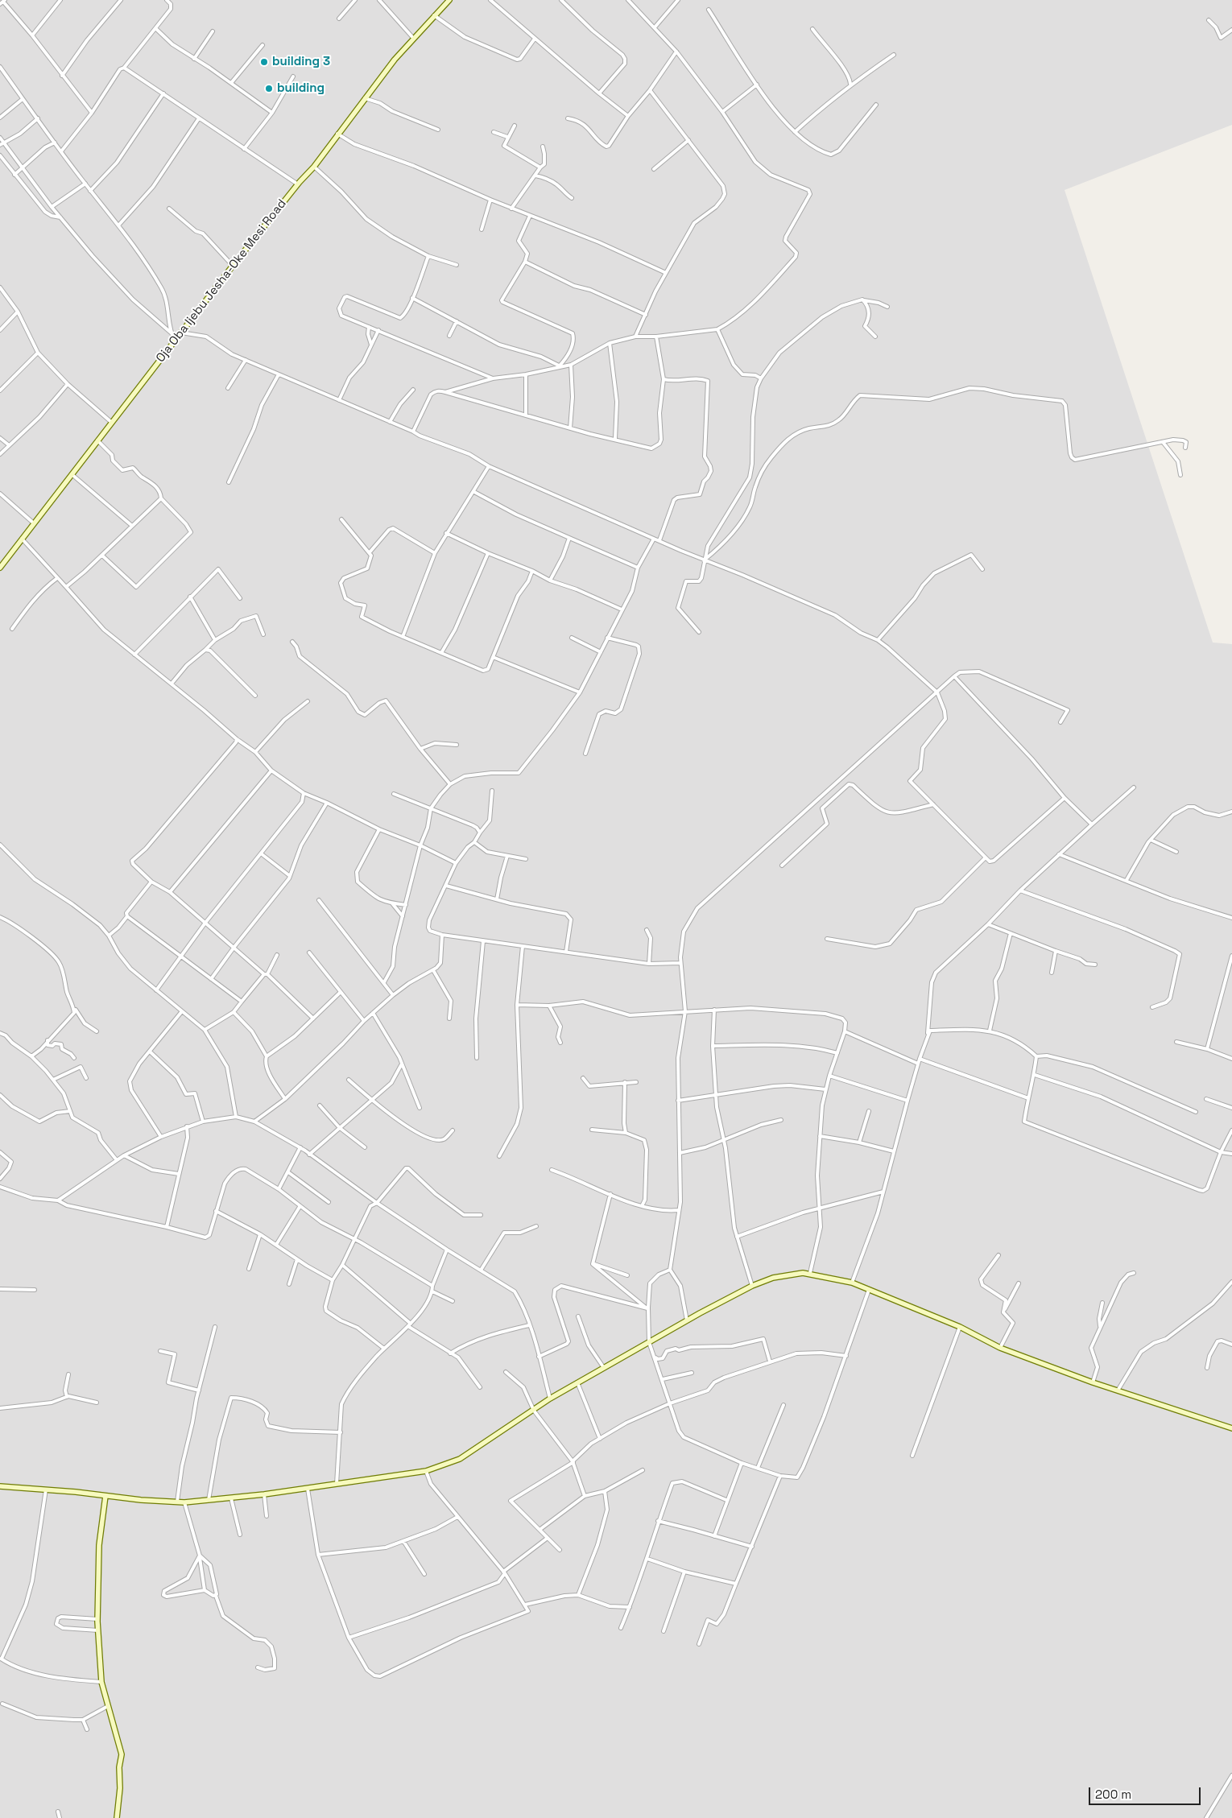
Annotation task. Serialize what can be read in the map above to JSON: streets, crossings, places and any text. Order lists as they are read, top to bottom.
{
  "streets": {
    "main road": ["Oja Oba Ijebu Jesha-Oke Mesi Road"]
  },
  "places": ["building 3", "building"],
  "scale_bar": "200 m"
}
